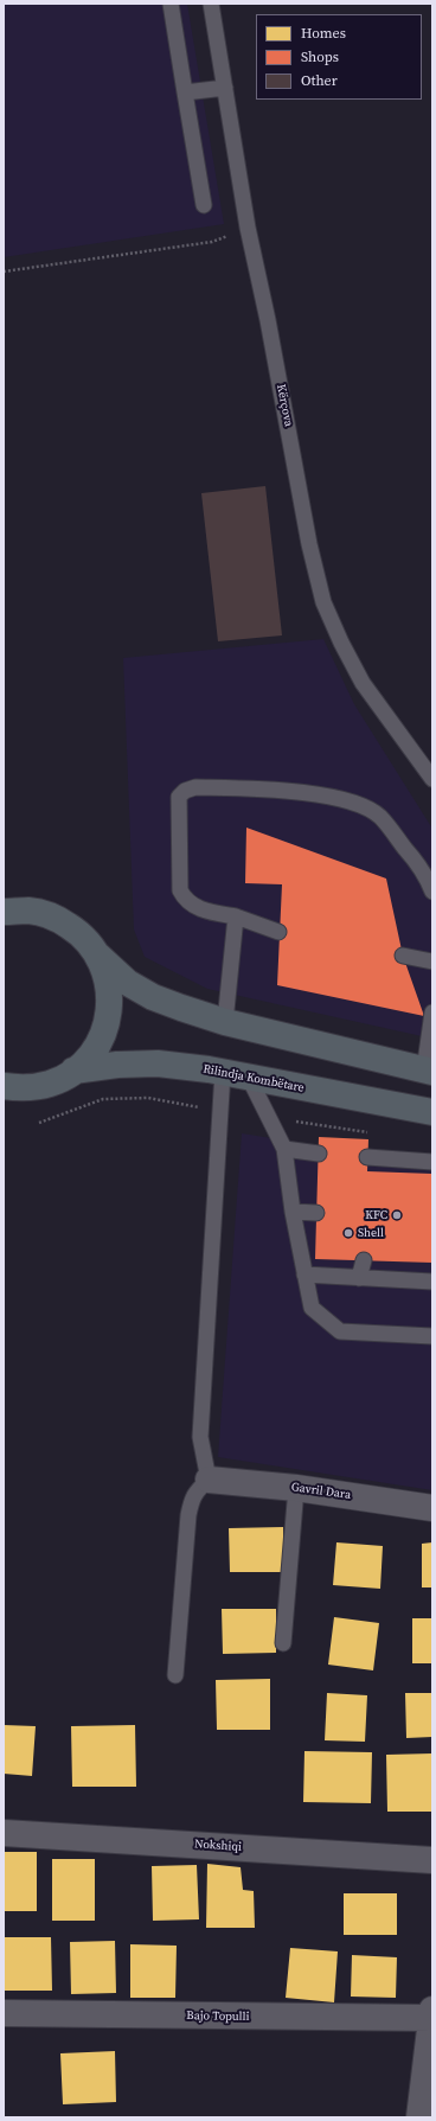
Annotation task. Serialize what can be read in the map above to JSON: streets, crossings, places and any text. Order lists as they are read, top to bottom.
{
  "streets": {
    "main road": ["Rilindja Kombëtare"],
    "street": ["Gavril Dara", "Nokshiqi", "Bajo Topulli"],
    "lane": ["Kërçova"]
  },
  "places": ["KFC", "Shell"],
  "legend": ["Homes", "Shops", "Other"]
}
